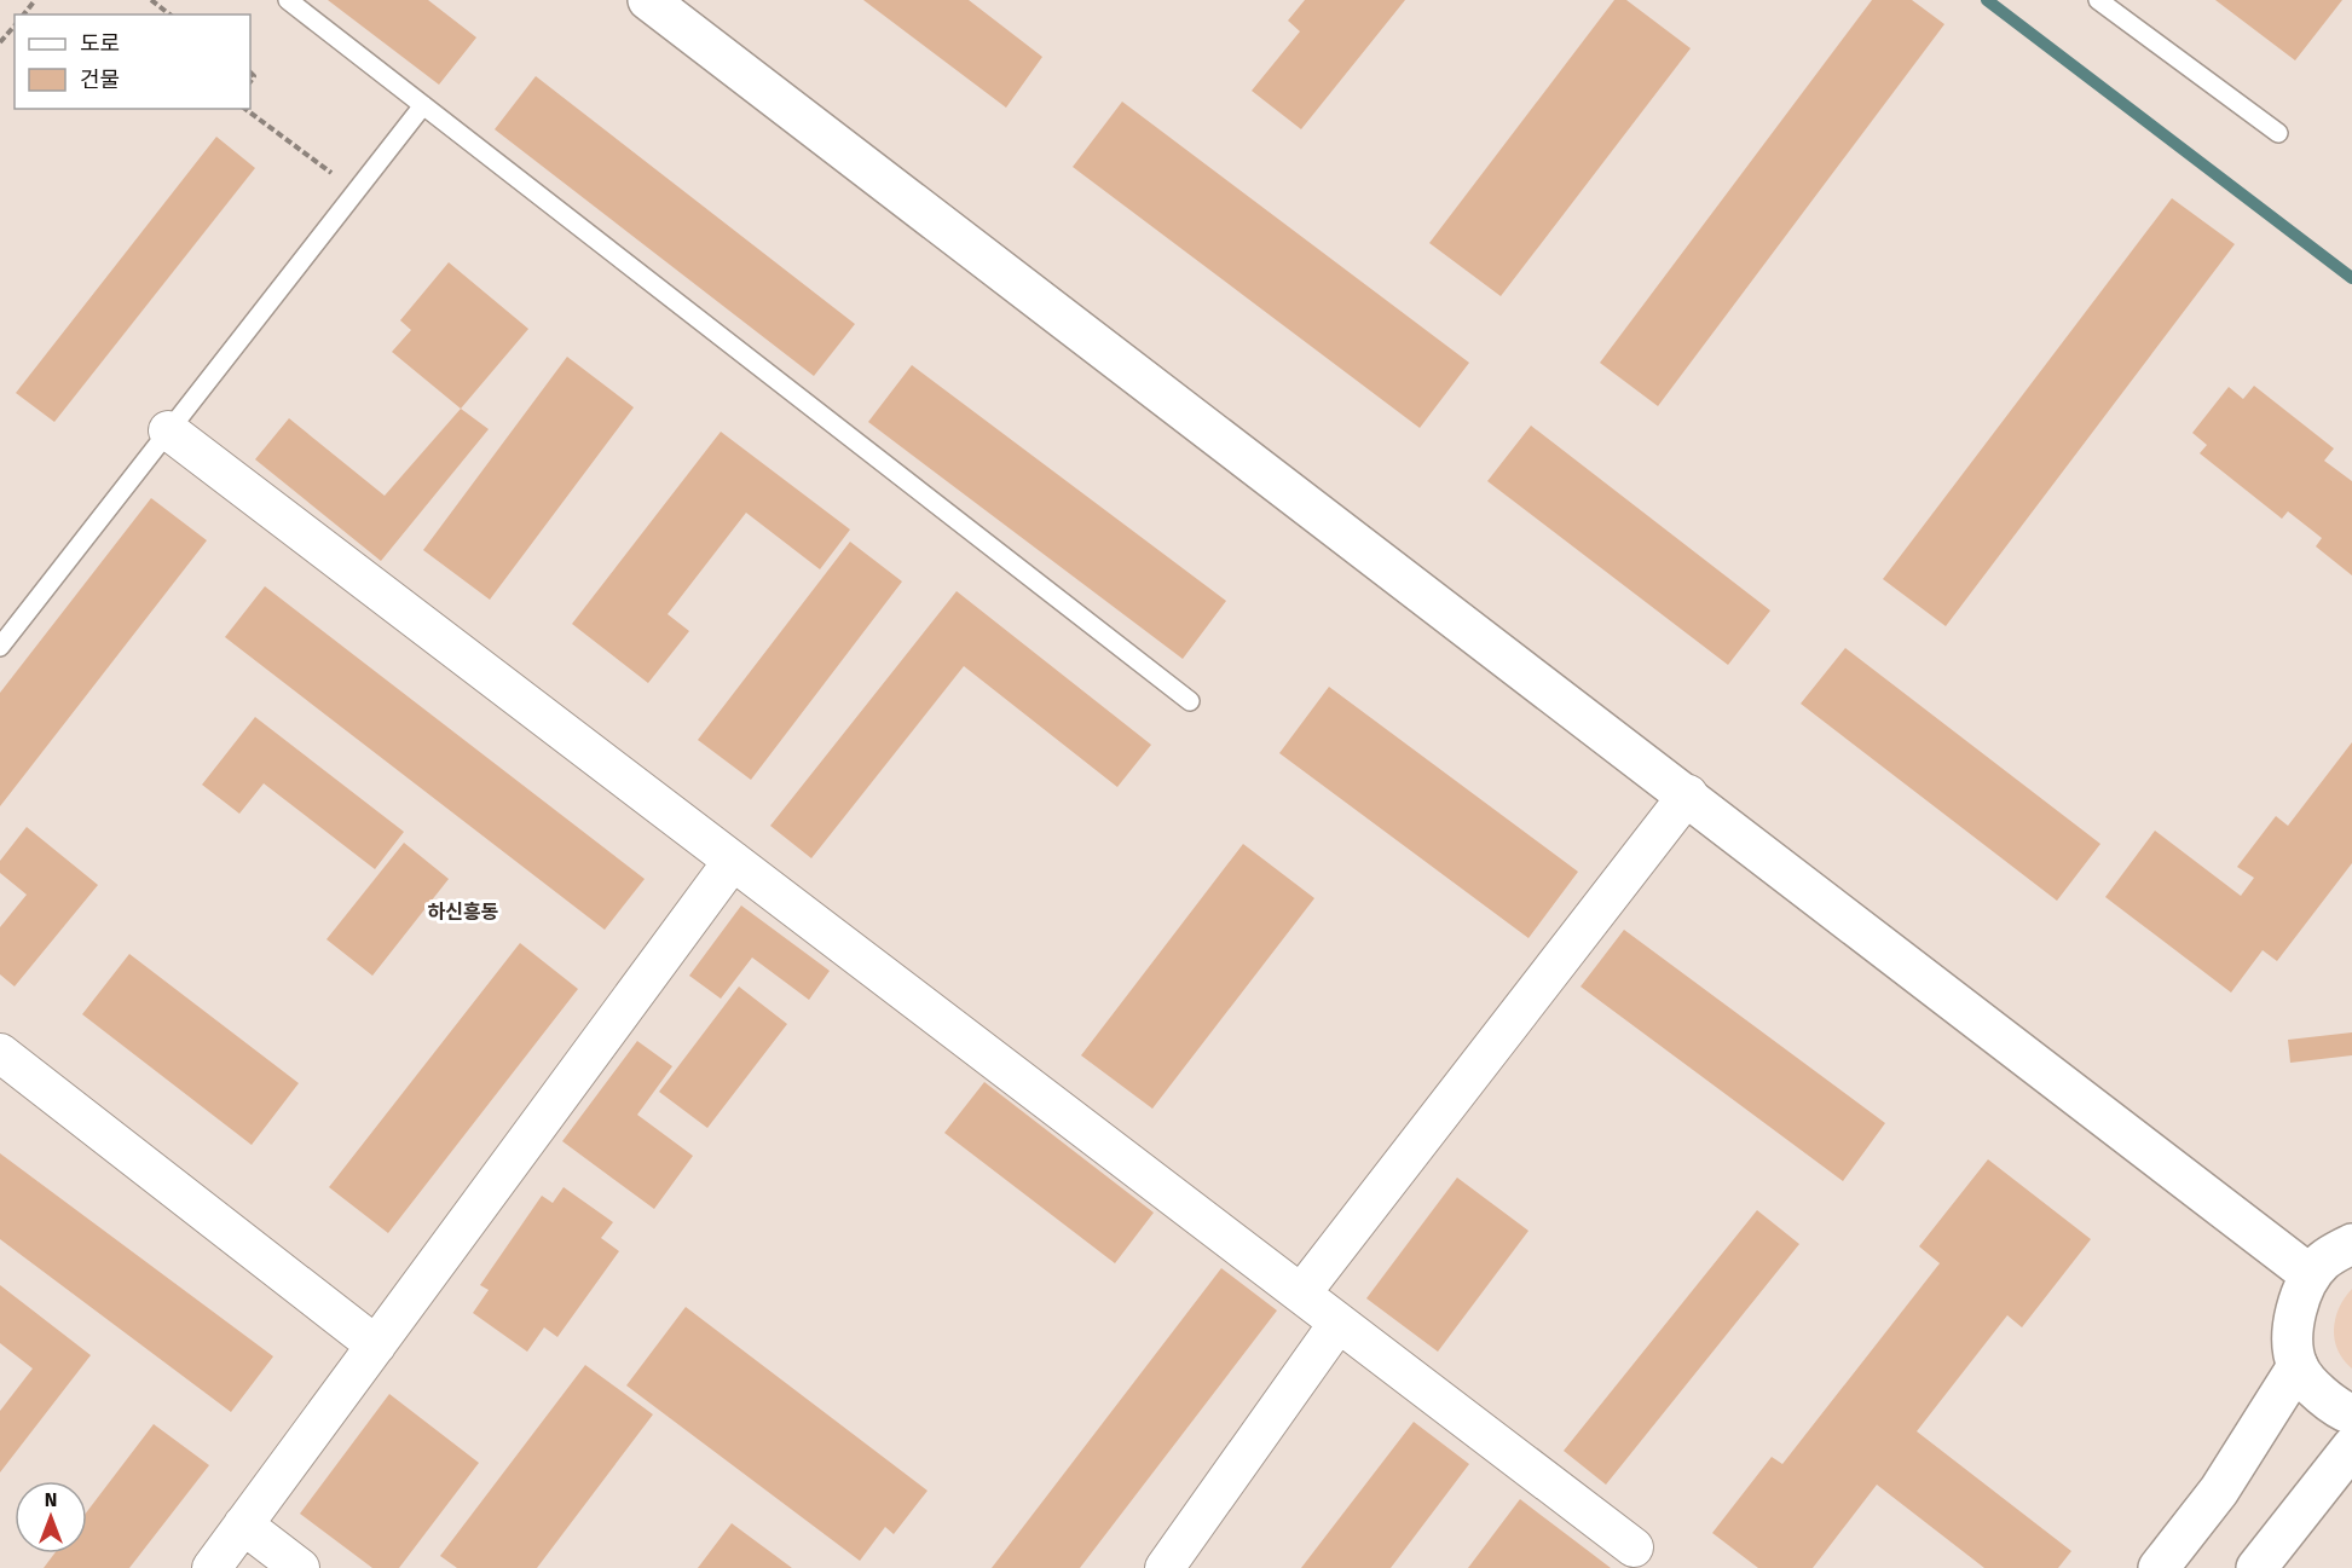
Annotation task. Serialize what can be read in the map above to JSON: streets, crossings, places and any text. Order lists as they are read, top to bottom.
{
  "districts": ["하신흥동"],
  "legend": ["도로", "건물"],
  "north": "top"
}
